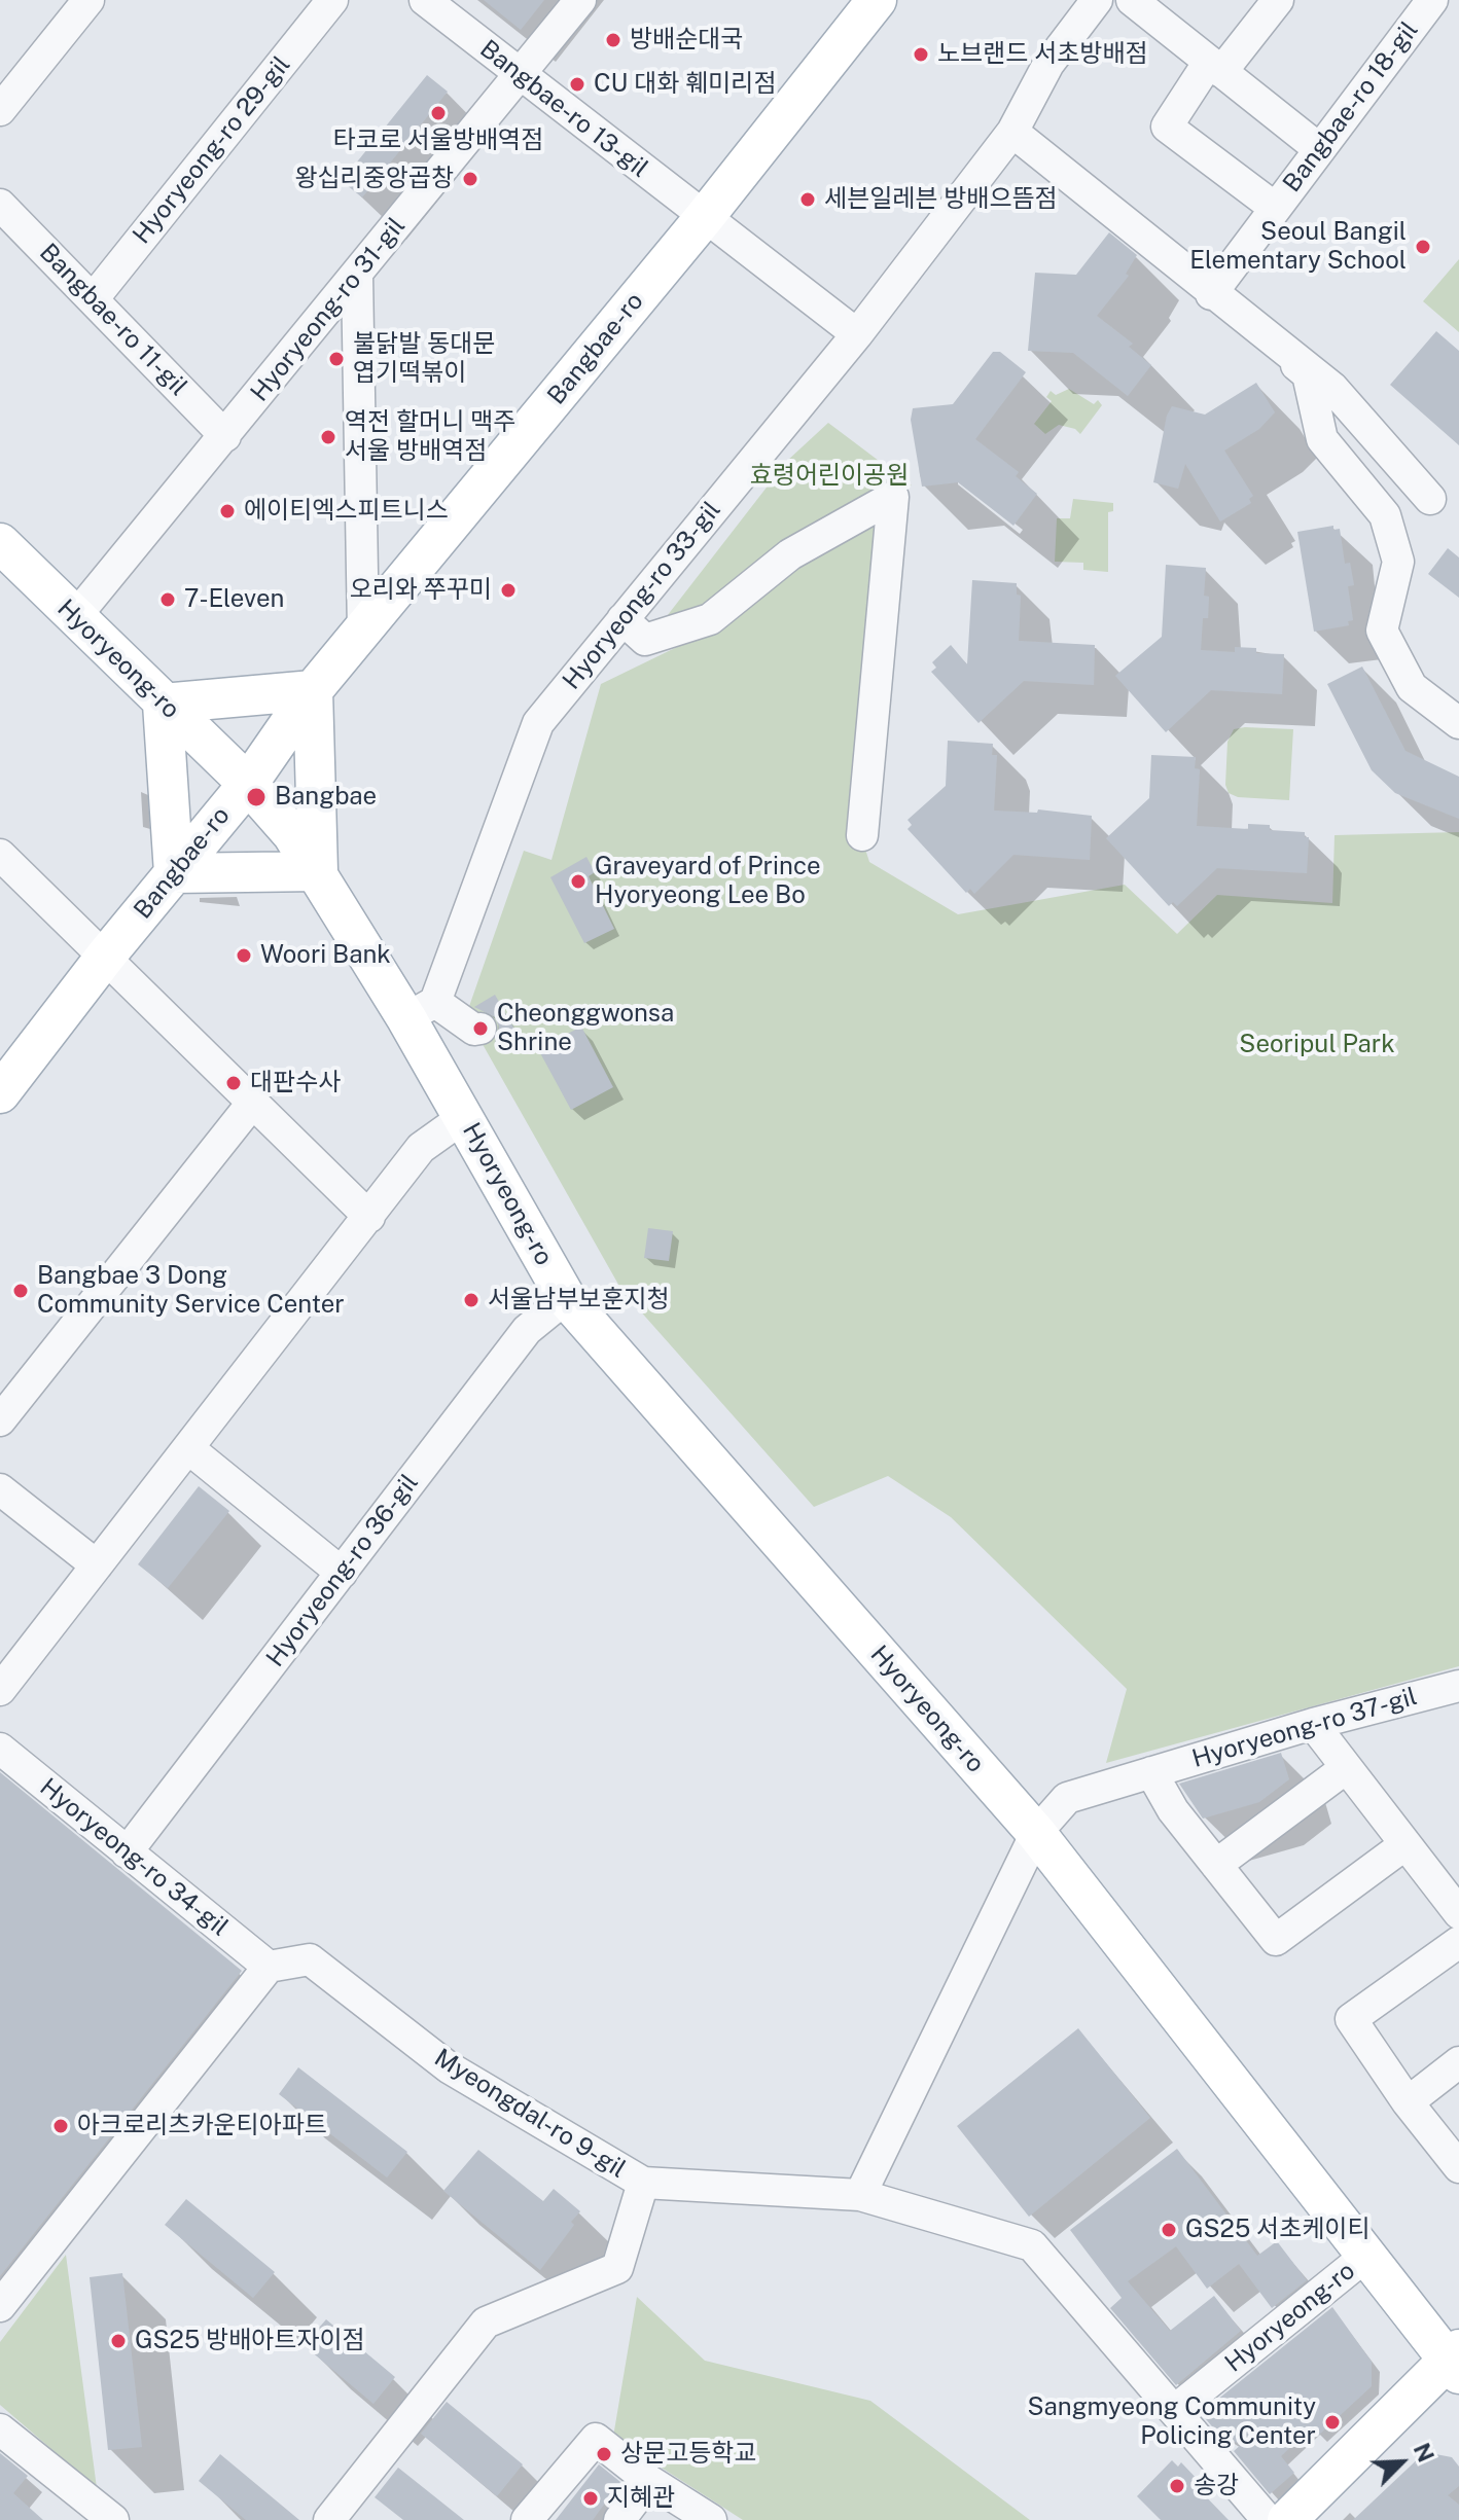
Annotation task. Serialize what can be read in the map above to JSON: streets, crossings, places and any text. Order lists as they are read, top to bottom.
{
  "streets": {
    "main road": ["Bangbae-ro", "Hyoryeong-ro"],
    "street": [
      "Bangbae-ro 18-gil",
      "Bangbae-ro 13-gil",
      "Hyoryeong-ro 29-gil",
      "Hyoryeong-ro 31-gil",
      "Bangbae-ro 11-gil",
      "Hyoryeong-ro 33-gil",
      "Hyoryeong-ro 36-gil",
      "Hyoryeong-ro 37-gil",
      "Hyoryeong-ro 34-gil",
      "Myeongdal-ro 9-gil"
    ]
  },
  "crossings": [
    ["Bangbae-ro 13-gil", "Hyoryeong-ro 31-gil"],
    ["Bangbae-ro 13-gil", "Bangbae-ro"],
    ["Hyoryeong-ro 29-gil", "Bangbae-ro 11-gil"],
    ["Hyoryeong-ro 31-gil", "Bangbae-ro 11-gil"],
    ["Hyoryeong-ro 31-gil", "Hyoryeong-ro"],
    ["Bangbae-ro", "Hyoryeong-ro"],
    ["Hyoryeong-ro 33-gil", "Hyoryeong-ro"],
    ["Hyoryeong-ro", "Hyoryeong-ro 36-gil"],
    ["Hyoryeong-ro", "Hyoryeong-ro 37-gil"],
    ["Hyoryeong-ro", "Myeongdal-ro 9-gil"],
    ["Hyoryeong-ro 36-gil", "Hyoryeong-ro 34-gil"],
    ["Hyoryeong-ro 34-gil", "Myeongdal-ro 9-gil"]
  ],
  "parks": ["효령어린이공원", "Seoripul Park"],
  "places": [
    "방배순대국",
    "노브랜드 서초방배점",
    "CU 대화 훼미리점",
    "타코로 서울방배역점",
    "왕십리중앙곱창",
    "세븐일레븐 방배으뜸점",
    "Seoul Bangil Elementary School",
    "불닭발 동대문 엽기떡볶이",
    "역전 할머니 맥주 서울 방배역점",
    "에이티엑스피트니스",
    "오리와 쭈꾸미",
    "7-Eleven",
    "Bangbae",
    "Graveyard of Prince Hyoryeong Lee Bo",
    "Woori Bank",
    "Cheonggwonsa Shrine",
    "대판수사",
    "Bangbae 3 Dong Community Service Center",
    "서울남부보훈지청",
    "아크로리츠카운티아파트",
    "GS25 서초케이티",
    "GS25 방배아트자이점",
    "Sangmyeong Community Policing Center",
    "상문고등학교",
    "송강",
    "지혜관"
  ],
  "north": "top right"
}
